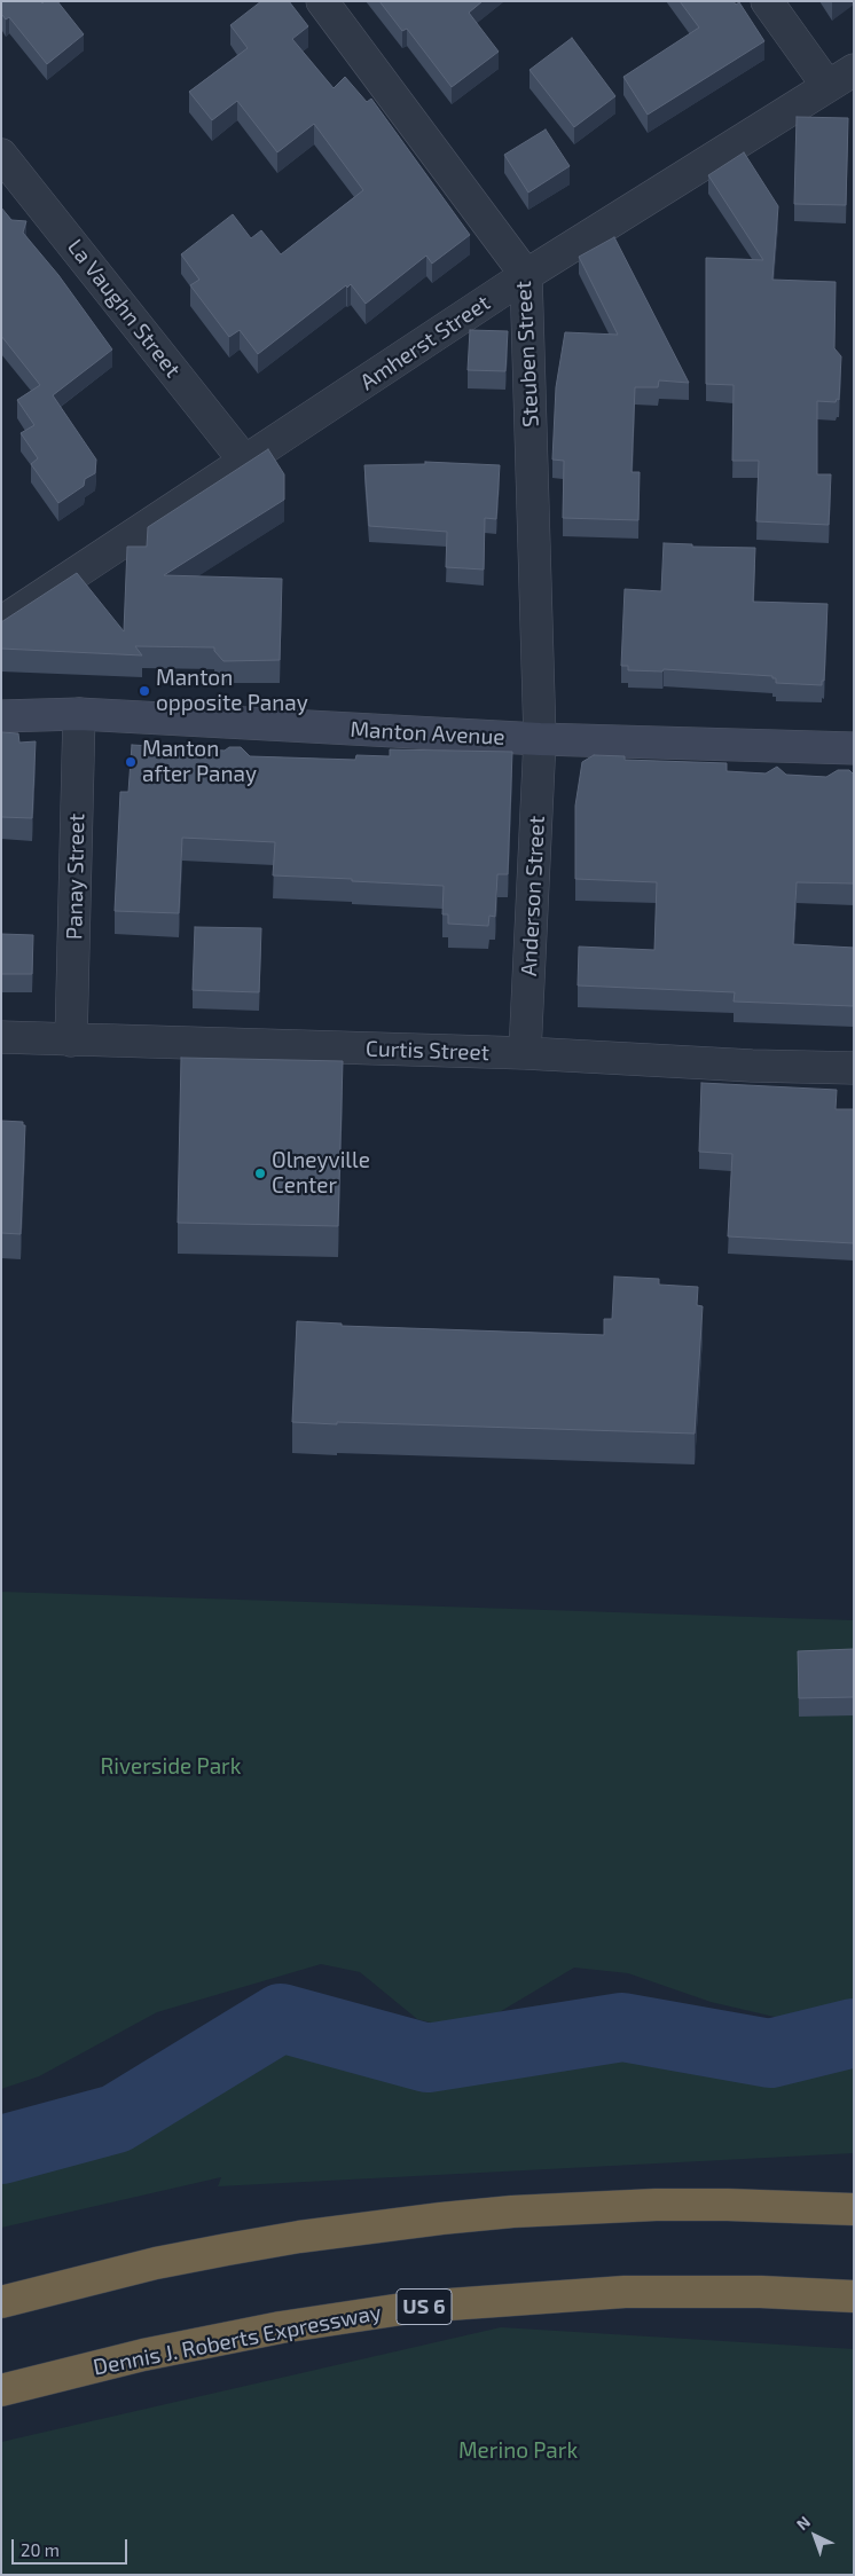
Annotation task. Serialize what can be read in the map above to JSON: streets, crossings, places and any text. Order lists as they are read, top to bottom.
{
  "streets": {
    "highway": ["US 6", "Dennis J. Roberts Expressway"],
    "main road": ["Manton Avenue"],
    "street": [
      "La Vaughn Street",
      "Amherst Street",
      "Steuben Street",
      "Panay Street",
      "Anderson Street",
      "Curtis Street"
    ]
  },
  "crossings": [
    ["La Vaughn Street", "Amherst Street"],
    ["Amherst Street", "Steuben Street"],
    ["Steuben Street", "Manton Avenue"],
    ["Steuben Street", "Anderson Street"],
    ["Manton Avenue", "Panay Street"],
    ["Manton Avenue", "Anderson Street"],
    ["Panay Street", "Curtis Street"],
    ["Anderson Street", "Curtis Street"]
  ],
  "parks": ["Riverside Park", "Merino Park"],
  "places": ["Manton opposite Panay", "Manton after Panay", "Olneyville Center"],
  "scale_bar": "20 m",
  "north": "top left"
}
